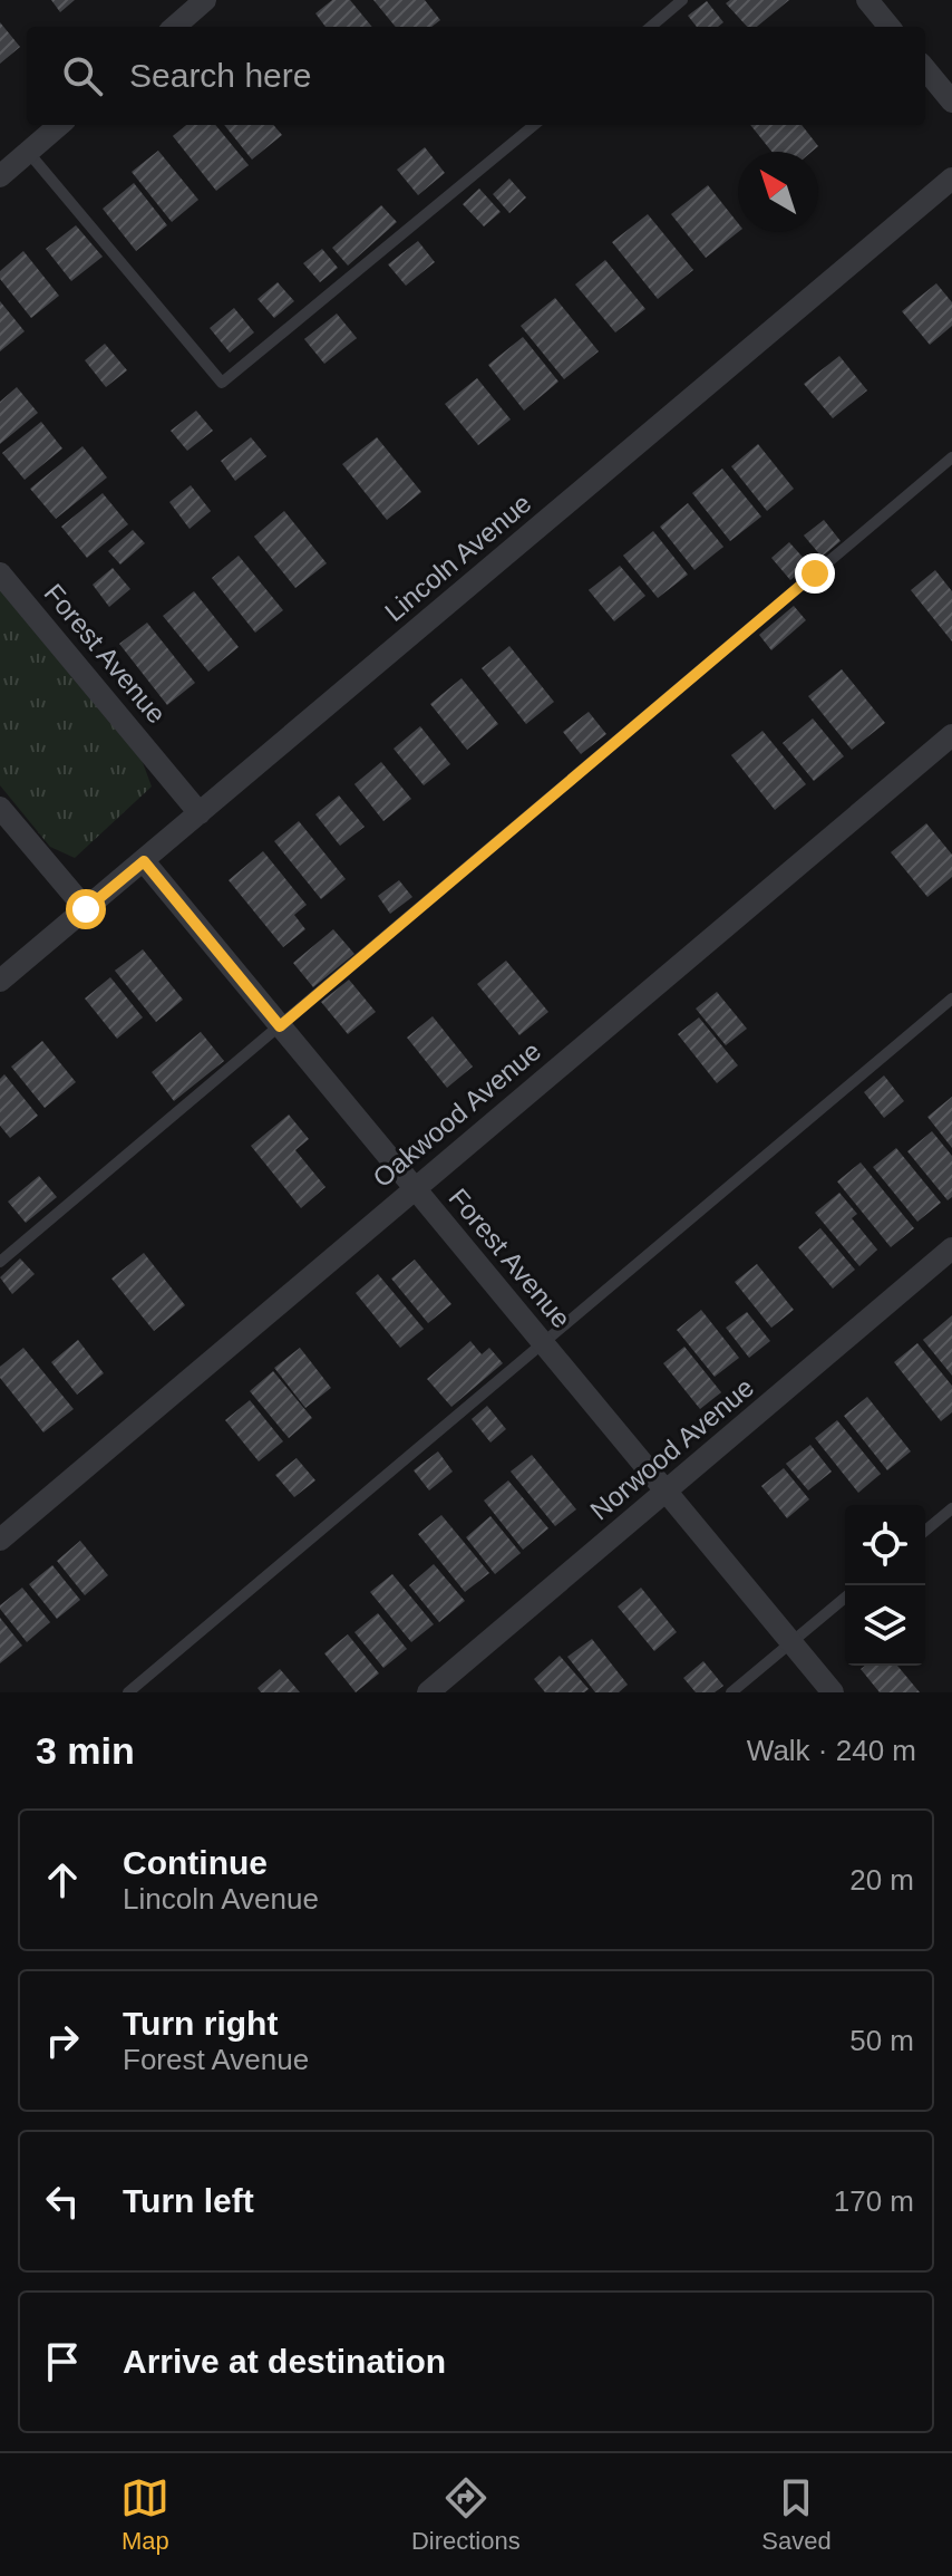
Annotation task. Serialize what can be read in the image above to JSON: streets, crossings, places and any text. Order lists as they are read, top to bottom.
{
  "streets": {
    "street": [
      "Lincoln Avenue",
      "Forest Avenue",
      "Oakwood Avenue",
      "Norwood Avenue"
    ]
  },
  "crossings": [
    ["Lincoln Avenue", "Forest Avenue"],
    ["Forest Avenue", "Oakwood Avenue"],
    ["Forest Avenue", "Norwood Avenue"]
  ],
  "north": "top left",
  "page": {
    "search": "Search here",
    "heading": ["3 min", "Walk · 240 m"],
    "list": [
      ["Continue", "Lincoln Avenue", "20 m"],
      ["Turn right", "Forest Avenue", "50 m"],
      ["Turn left", "170 m"],
      "Arrive at destination"
    ],
    "nav": ["Map", "Directions", "Saved"]
  }
}
